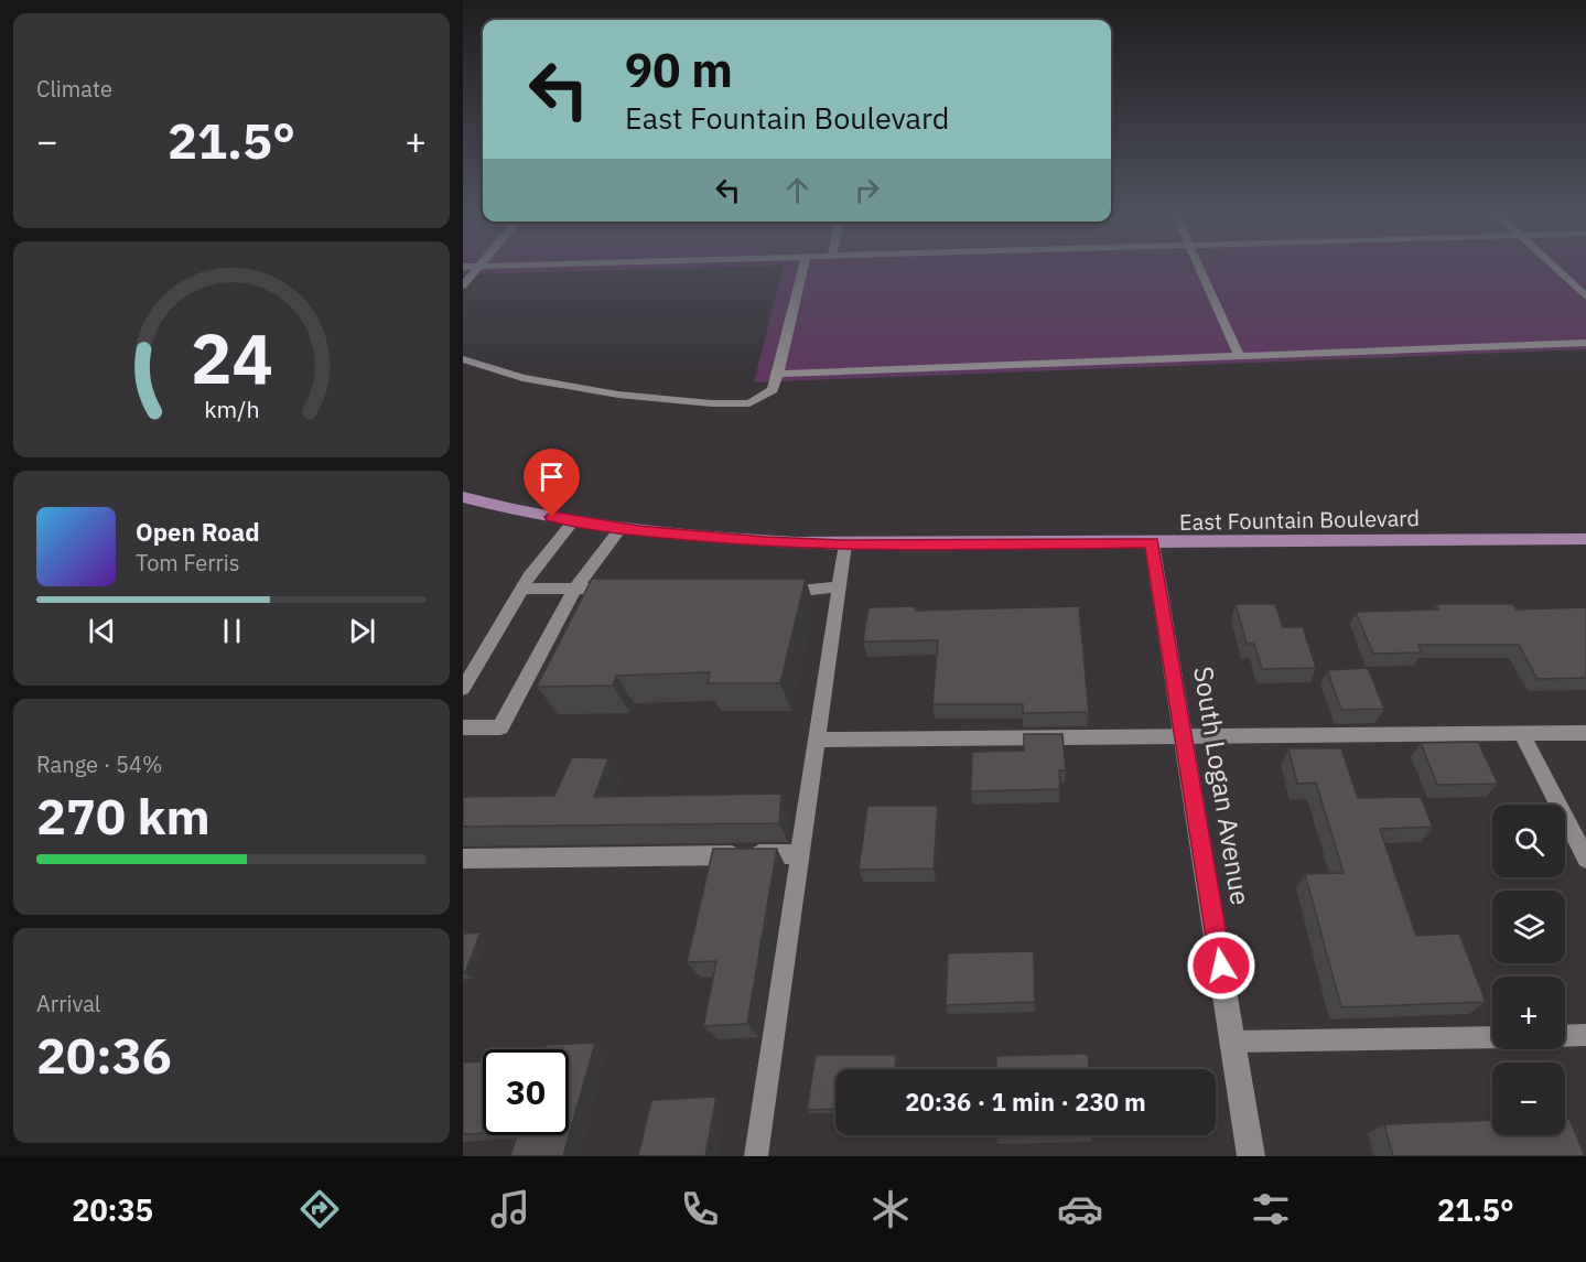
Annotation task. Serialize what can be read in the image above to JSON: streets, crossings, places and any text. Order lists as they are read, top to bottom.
{
  "streets": {
    "main road": ["East Fountain Boulevard"],
    "street": ["South Logan Avenue"]
  },
  "crossings": [
    ["East Fountain Boulevard", "South Logan Avenue"]
  ],
  "page": {
    "tile": [
      "Climate",
      ["Range · 54%", "270 km"],
      ["Arrival", "20:36"]
    ],
    "turn": ["90 m", "East Fountain Boulevard"],
    "heat": ["−", "21.5°", "+"],
    "song": ["Open Road", "Tom Ferris"],
    "map_buttons": ["+", "−"],
    "limit": "30",
    "trip": "20:36 · 1 min · 230 m",
    "tabs": ["20:35", "21.5°"],
    "gauge": ["24", "km/h"]
  }
}
